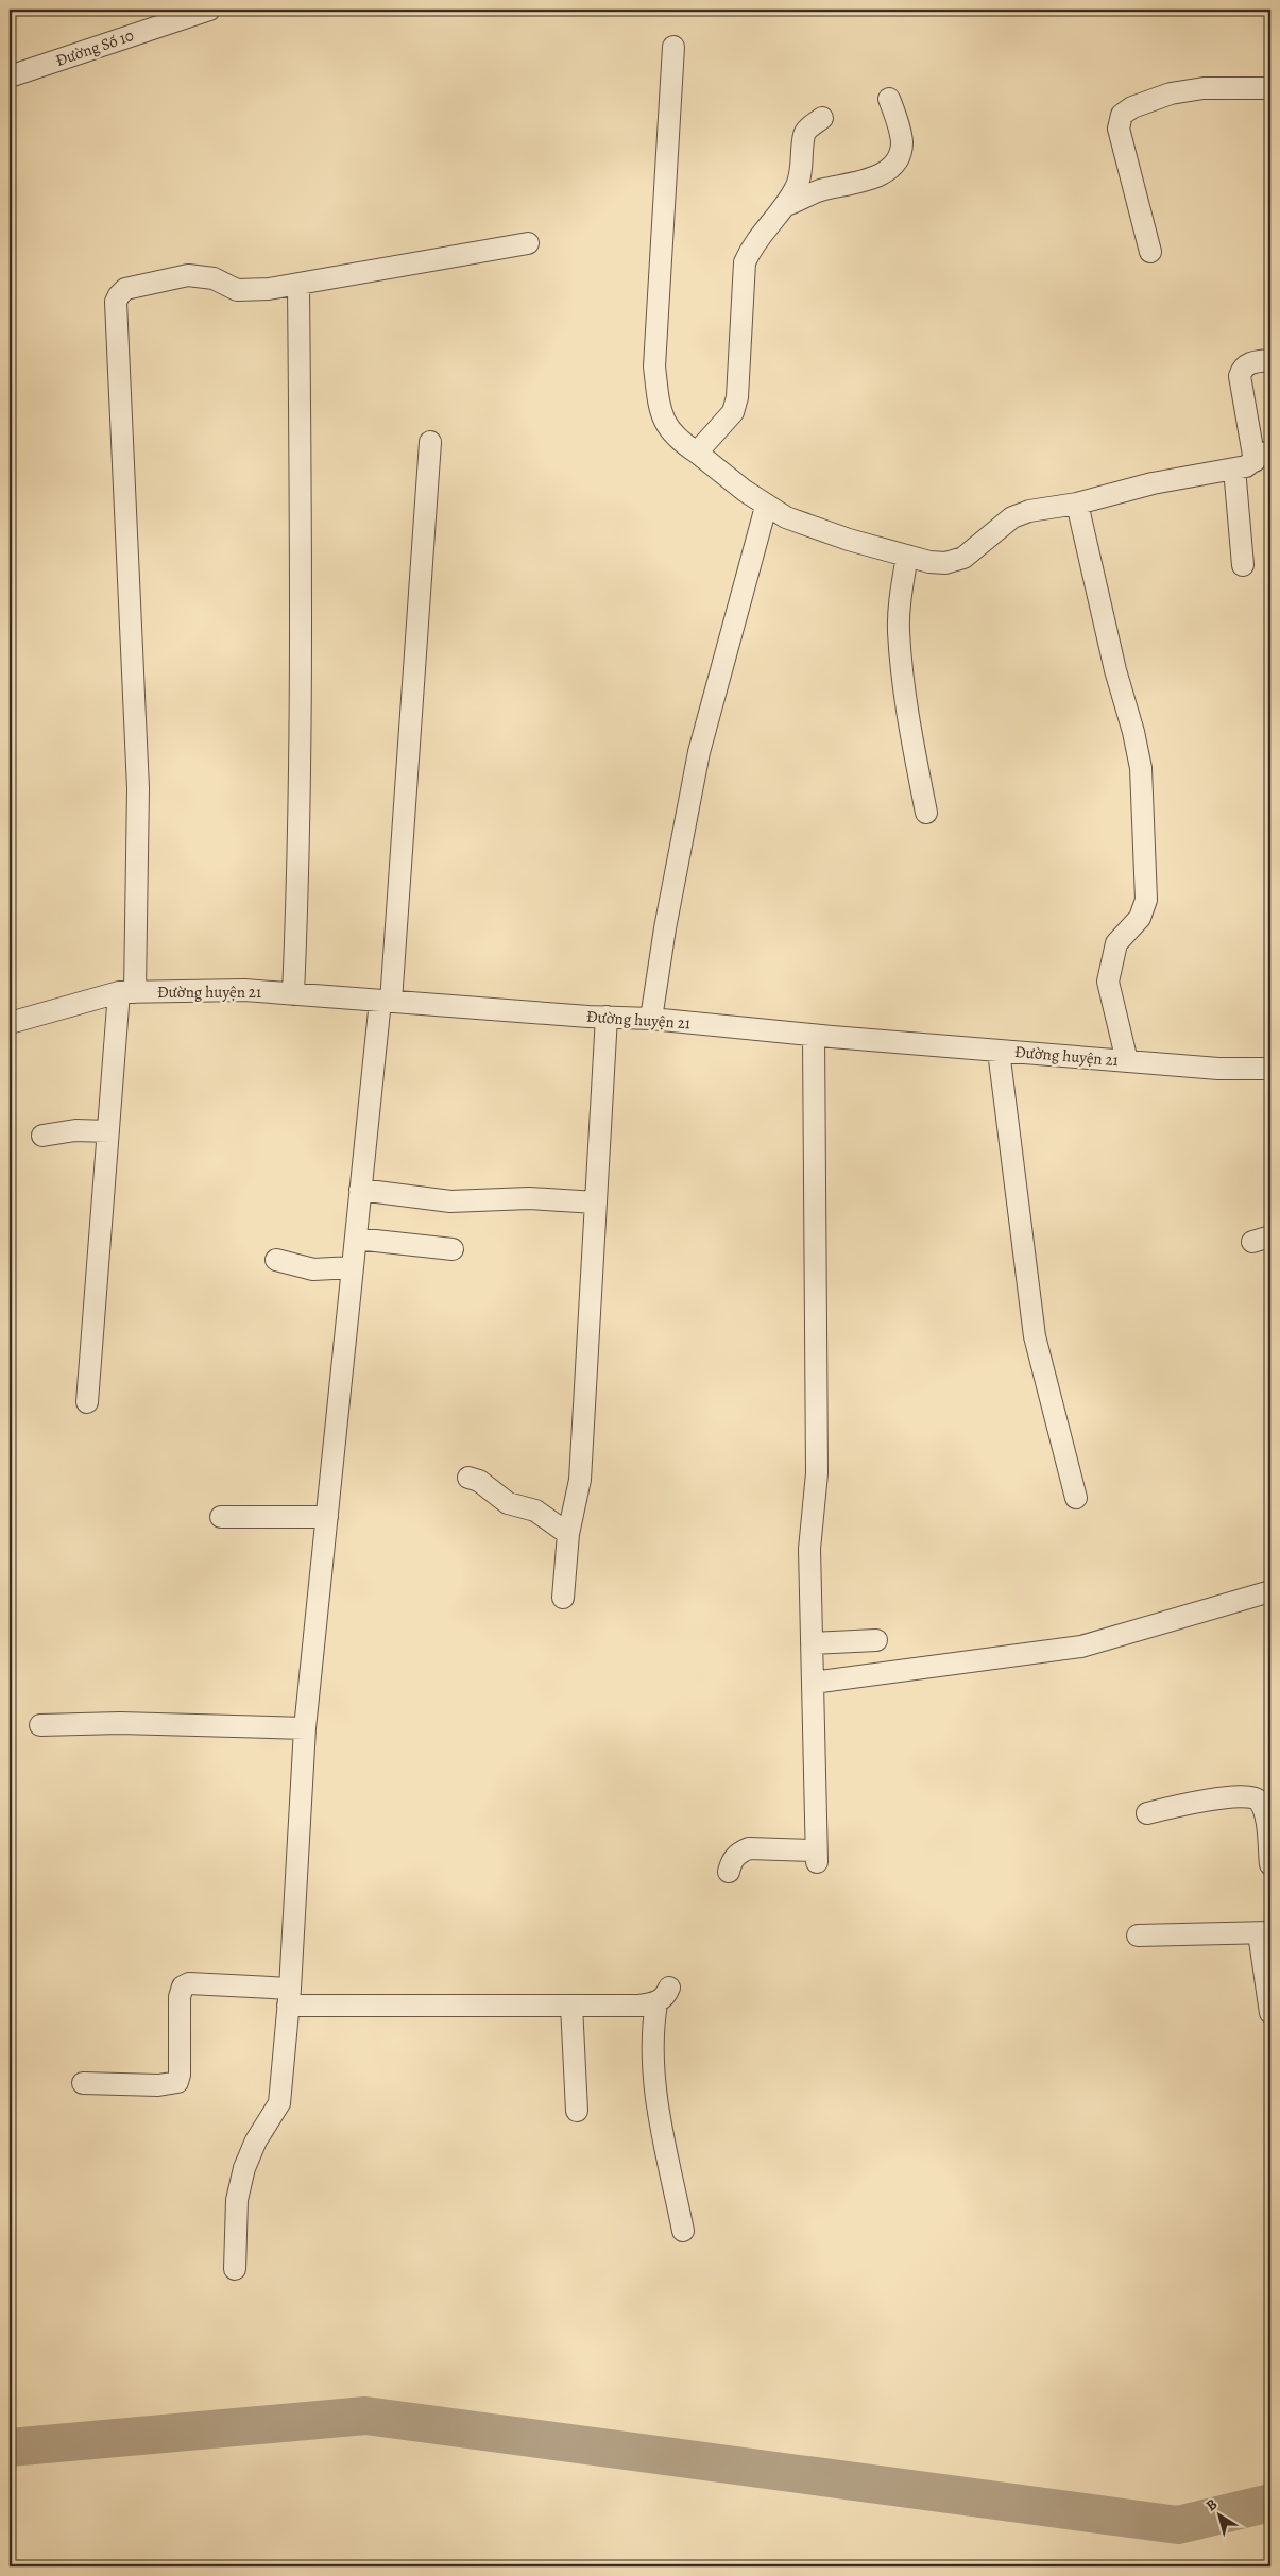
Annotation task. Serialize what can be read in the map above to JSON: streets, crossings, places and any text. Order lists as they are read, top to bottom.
{
  "streets": {
    "street": ["Đường Số 10", "Đường huyện 21"]
  },
  "north": "top left"
}
